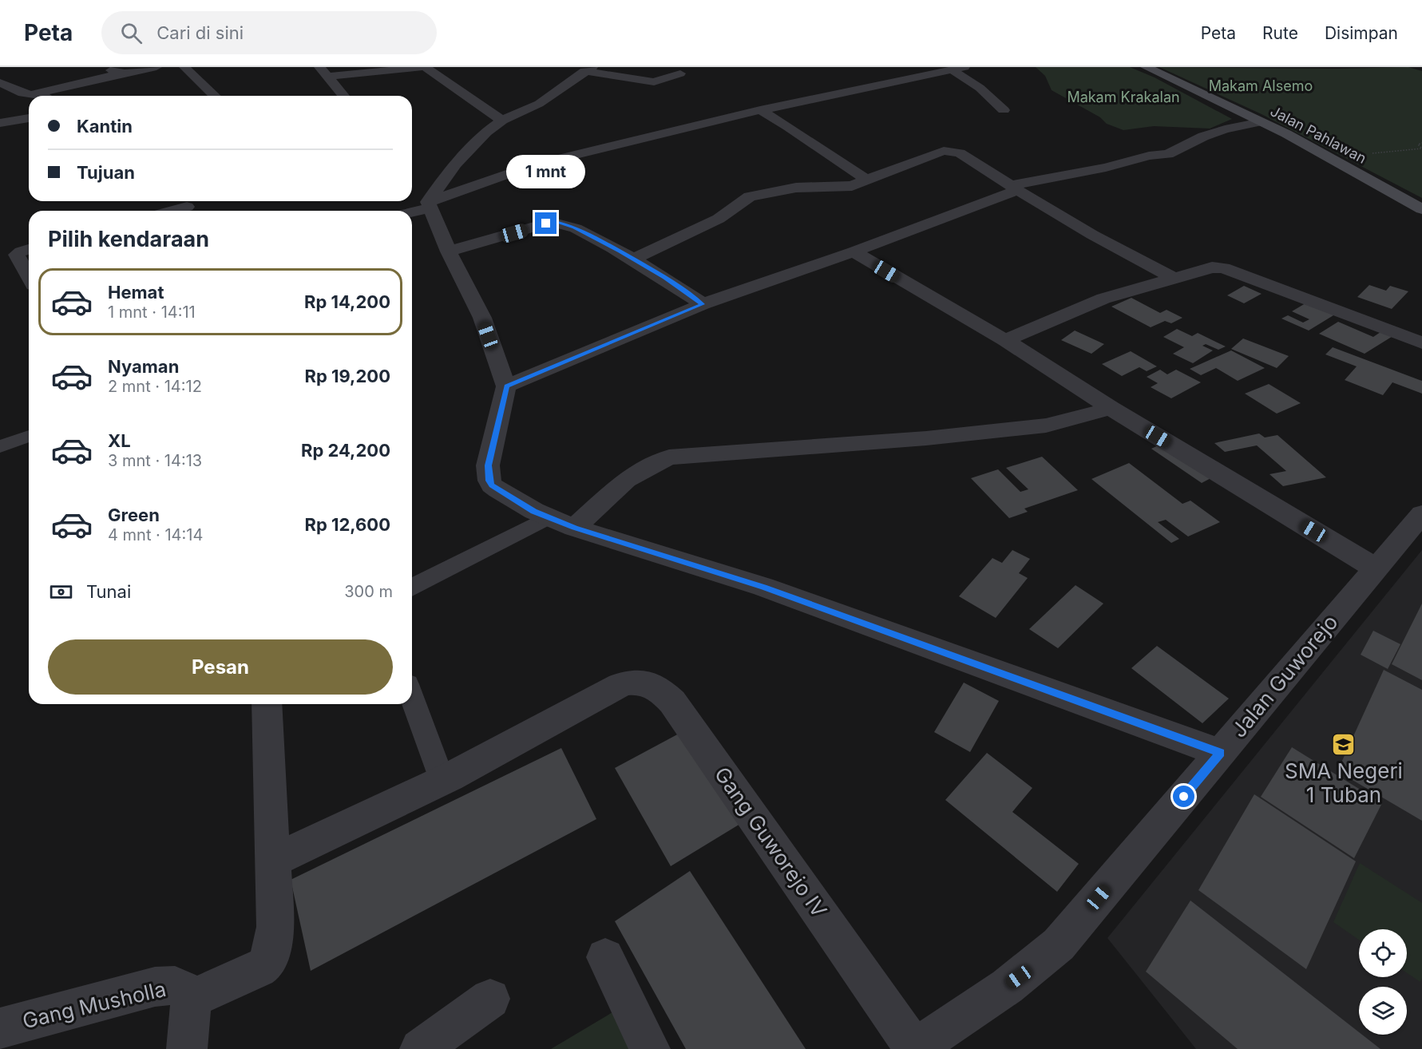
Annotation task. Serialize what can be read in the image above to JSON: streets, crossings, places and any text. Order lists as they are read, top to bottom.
{
  "streets": {
    "main road": ["Jalan Pahlawan"],
    "street": ["Jalan Guworejo", "Gang Guworejo IV", "Gang Musholla"]
  },
  "crossings": [
    ["Jalan Guworejo", "Gang Guworejo IV"]
  ],
  "parks": ["Makam Alsemo", "Makam Krakalan"],
  "places": {
    "school or university": ["SMA Negeri 1 Tuban"]
  },
  "page": {
    "header": "Peta",
    "search": "Cari di sini",
    "nav": ["Peta", "Rute", "Disimpan"],
    "banner": ["Kantin", "Tujuan"],
    "bubble": "1 mnt",
    "heading": "Pilih kendaraan",
    "list": [
      {
        "name": "Hemat",
        "note": "1 mnt · 14:11",
        "value": "Rp 14,200"
      },
      {
        "name": "Nyaman",
        "note": "2 mnt · 14:12",
        "value": "Rp 19,200"
      },
      {
        "name": "XL",
        "note": "3 mnt · 14:13",
        "value": "Rp 24,200"
      },
      {
        "name": "Green",
        "note": "4 mnt · 14:14",
        "value": "Rp 12,600"
      }
    ],
    "pay": ["Tunai", "300 m"],
    "buttons": "Pesan"
  }
}
